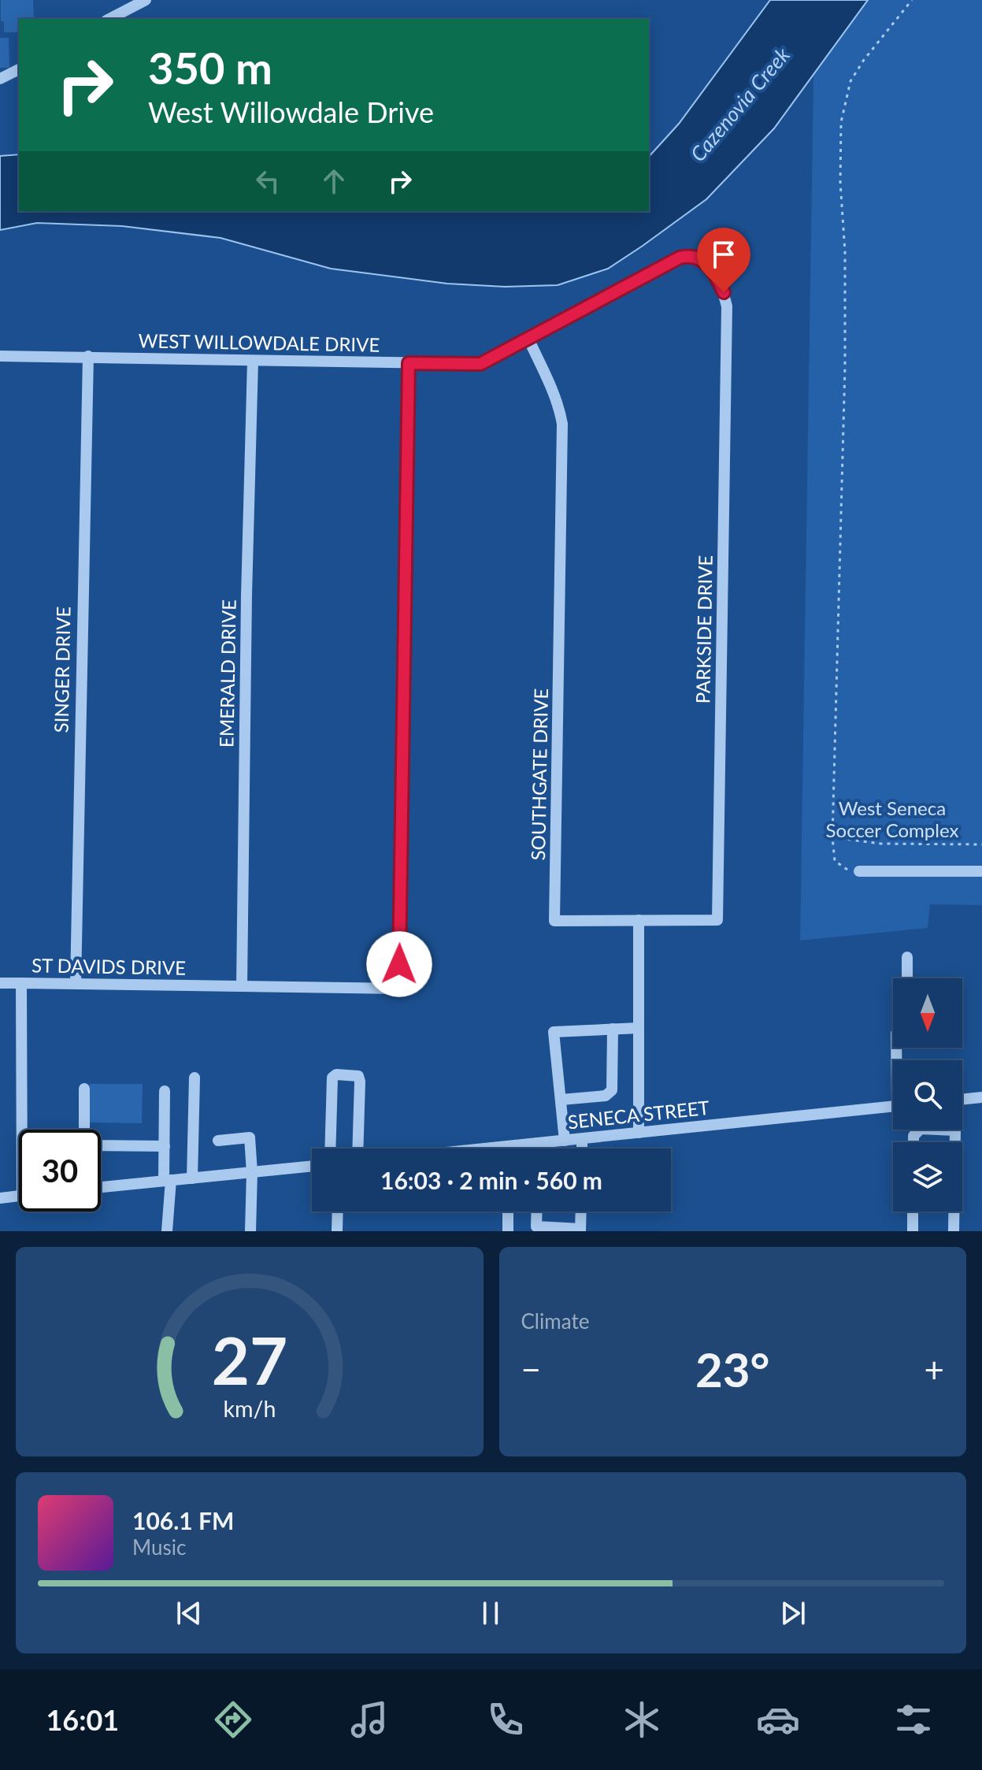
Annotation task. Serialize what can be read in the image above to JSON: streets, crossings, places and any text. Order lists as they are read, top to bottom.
{
  "streets": {
    "street": [
      "WEST WILLOWDALE DRIVE",
      "PARKSIDE DRIVE",
      "SINGER DRIVE",
      "EMERALD DRIVE",
      "SOUTHGATE DRIVE",
      "ST DAVIDS DRIVE",
      "SENECA STREET"
    ]
  },
  "crossings": [
    ["WEST WILLOWDALE DRIVE", "PARKSIDE DRIVE"],
    ["WEST WILLOWDALE DRIVE", "SINGER DRIVE"],
    ["WEST WILLOWDALE DRIVE", "EMERALD DRIVE"],
    ["WEST WILLOWDALE DRIVE", "SOUTHGATE DRIVE"],
    ["WEST WILLOWDALE DRIVE", "ST DAVIDS DRIVE"],
    ["PARKSIDE DRIVE", "SOUTHGATE DRIVE"],
    ["SINGER DRIVE", "ST DAVIDS DRIVE"],
    ["EMERALD DRIVE", "ST DAVIDS DRIVE"]
  ],
  "water": ["Cazenovia Creek"],
  "parks": ["West Seneca Soccer Complex"],
  "north": "bottom",
  "page": {
    "turn": ["350 m", "West Willowdale Drive"],
    "limit": "30",
    "trip": "16:03 · 2 min · 560 m",
    "tile": "Climate",
    "heat": ["−", "23°", "+"],
    "song": ["106.1 FM", "Music"],
    "tabs": "16:01",
    "gauge": ["27", "km/h"]
  }
}
